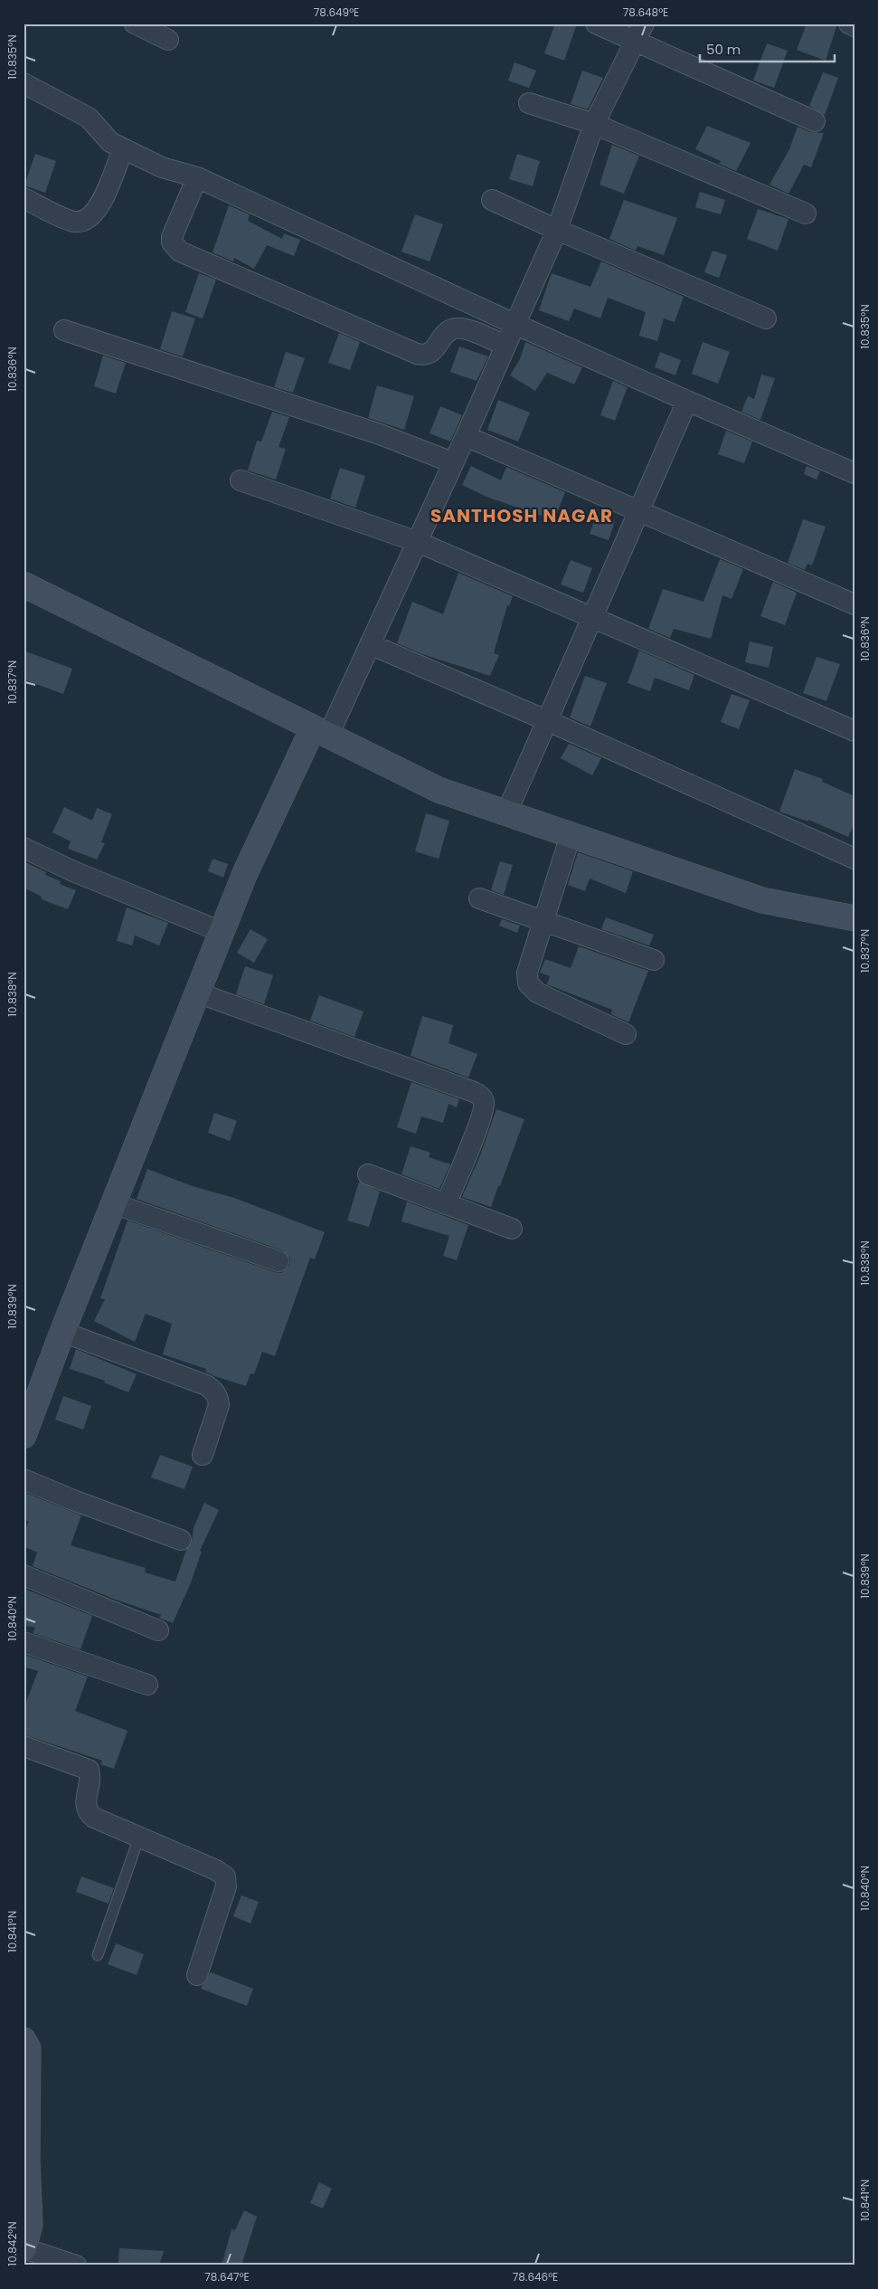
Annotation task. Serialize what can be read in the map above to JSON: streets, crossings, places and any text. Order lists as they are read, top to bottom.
{
  "districts": ["SANTHOSH NAGAR"],
  "scale_bar": "50 m",
  "coordinates": [
    "78.649°E",
    "78.648°E",
    "10.835°N",
    "10.836°N",
    "10.837°N",
    "10.838°N",
    "10.839°N",
    "10.840°N",
    "10.841°N",
    "10.842°N",
    "78.647°E",
    "78.646°E"
  ]
}
